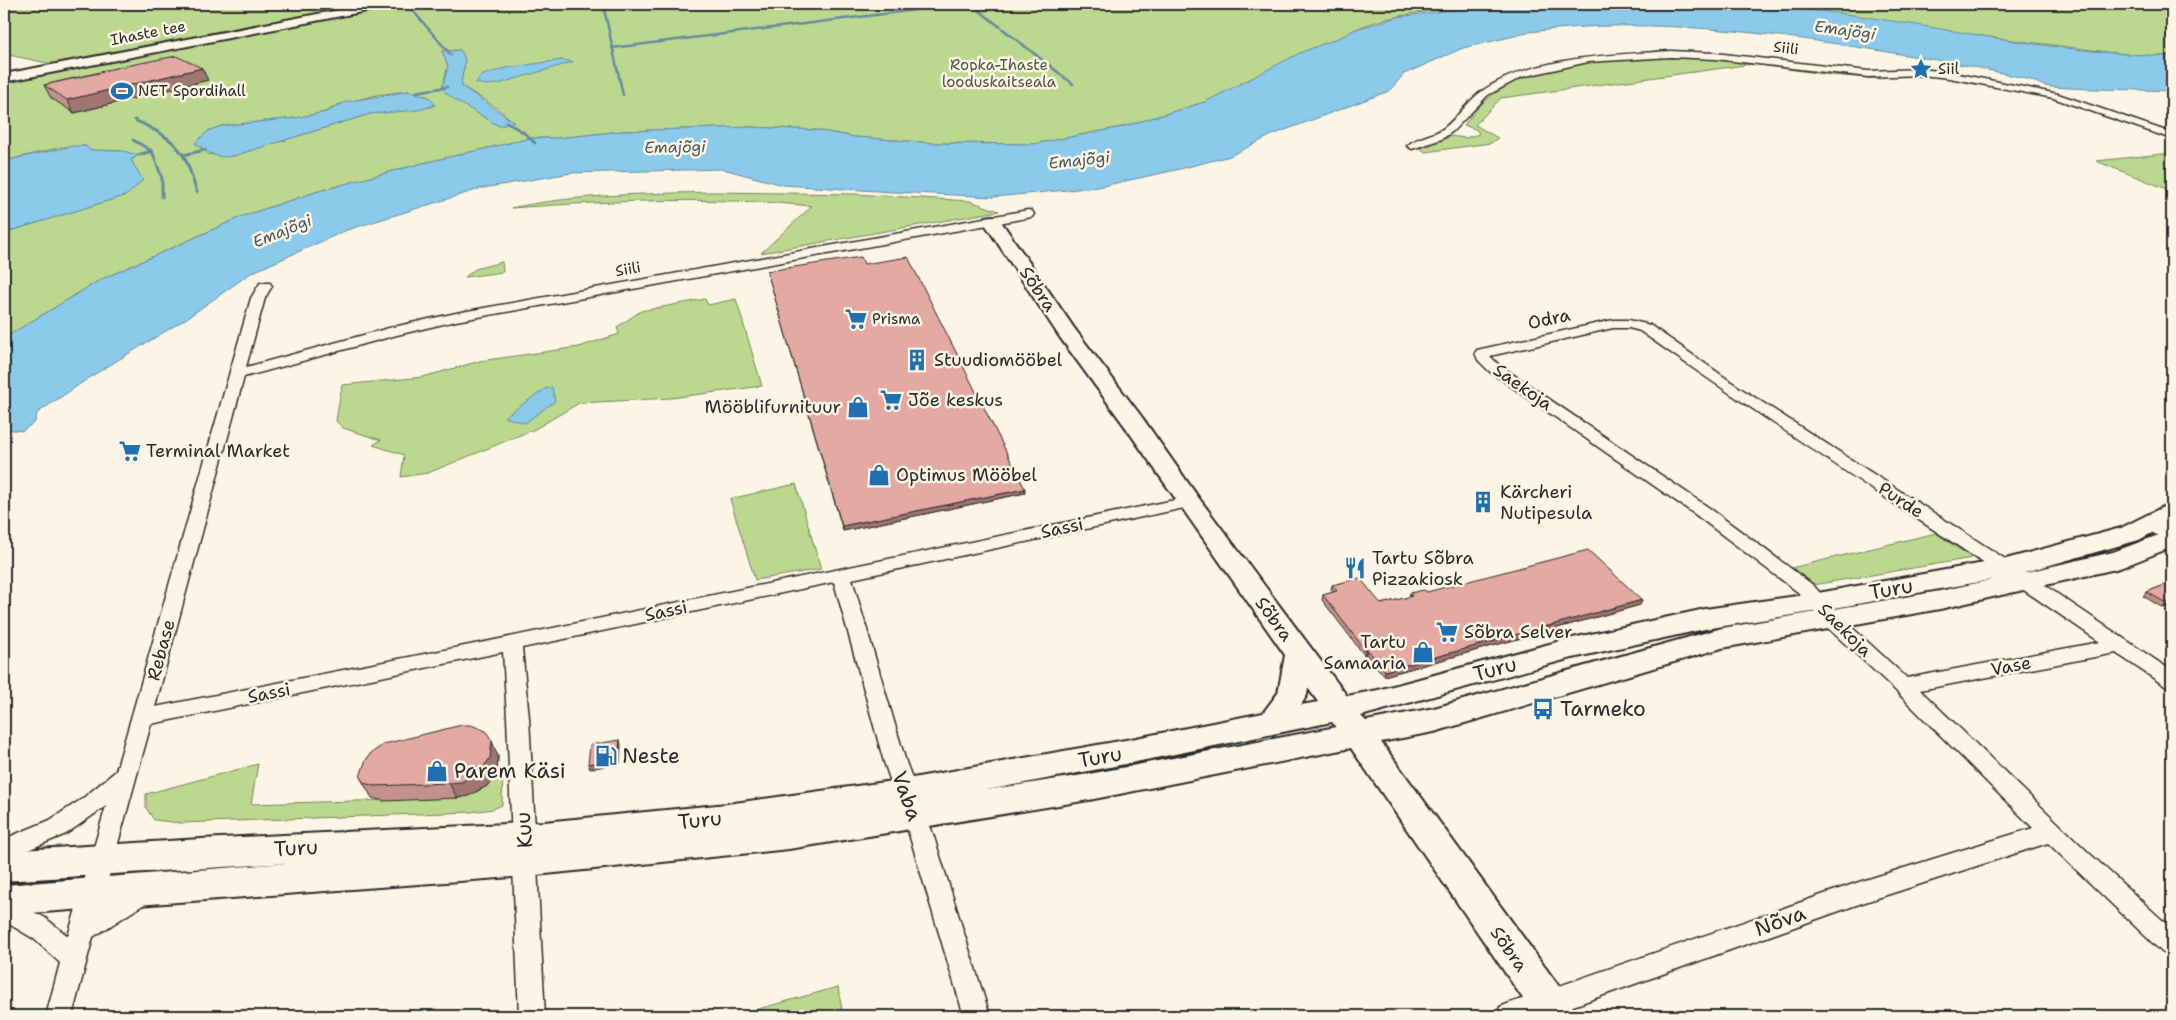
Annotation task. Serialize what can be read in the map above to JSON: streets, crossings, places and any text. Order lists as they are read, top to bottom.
{
  "streets": {
    "main road": ["Ihaste tee", "Sõbra", "Turu"],
    "street": [
      "Siili",
      "Odra",
      "Saekoja",
      "Purde",
      "Sassi",
      "Rebase",
      "Vase",
      "Vaba",
      "Kuu",
      "Nõva"
    ]
  },
  "crossings": [
    ["Siili", "Sõbra"],
    ["Siili", "Rebase"],
    ["Sõbra", "Sassi"],
    ["Sõbra", "Turu"],
    ["Sõbra", "Nõva"],
    ["Odra", "Saekoja"],
    ["Odra", "Purde"],
    ["Saekoja", "Turu"],
    ["Saekoja", "Vase"],
    ["Saekoja", "Nõva"],
    ["Purde", "Turu"],
    ["Purde", "Vase"],
    ["Sassi", "Rebase"],
    ["Sassi", "Vaba"],
    ["Sassi", "Kuu"],
    ["Turu", "Rebase"],
    ["Turu", "Vaba"],
    ["Turu", "Kuu"]
  ],
  "water": ["Emajõgi"],
  "parks": ["Ropka-Ihaste looduskaitseala"],
  "places": {
    "place": ["Siil"],
    "sports": ["NET Spordihall"],
    "supermarket": [
      "Prisma",
      "Jõe keskus",
      "Terminal Market",
      "Sõbra Selver"
    ],
    "building": ["Stuudiomööbel", "Kärcheri Nutipesula"],
    "shop": [
      "Mööblifurnituur",
      "Optimus Mööbel",
      "Tartu Samaaria",
      "Parem Käsi"
    ],
    "restaurant": ["Tartu Sõbra Pizzakiosk"],
    "bus stop": ["Tarmeko"],
    "fuel station": ["Neste"]
  }
}
